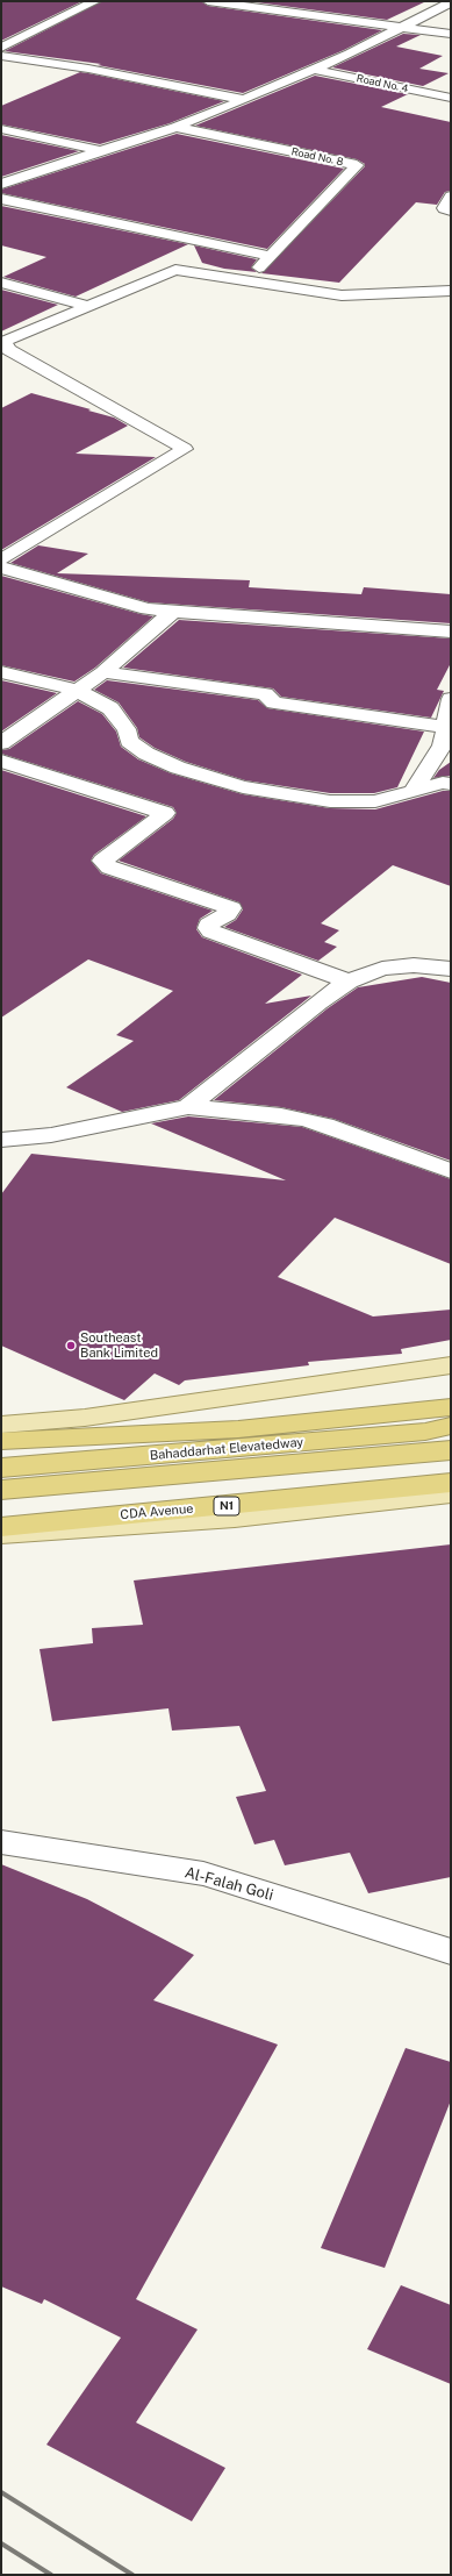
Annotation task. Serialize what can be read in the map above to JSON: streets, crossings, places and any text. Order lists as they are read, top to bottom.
{
  "streets": {
    "highway": ["Bahaddarhat Elevatedway", "N1", "CDA Avenue"],
    "street": ["Road No. 4", "Road No. 8", "Al-Falah Goli"]
  },
  "places": ["Southeast Bank Limited"]
}
